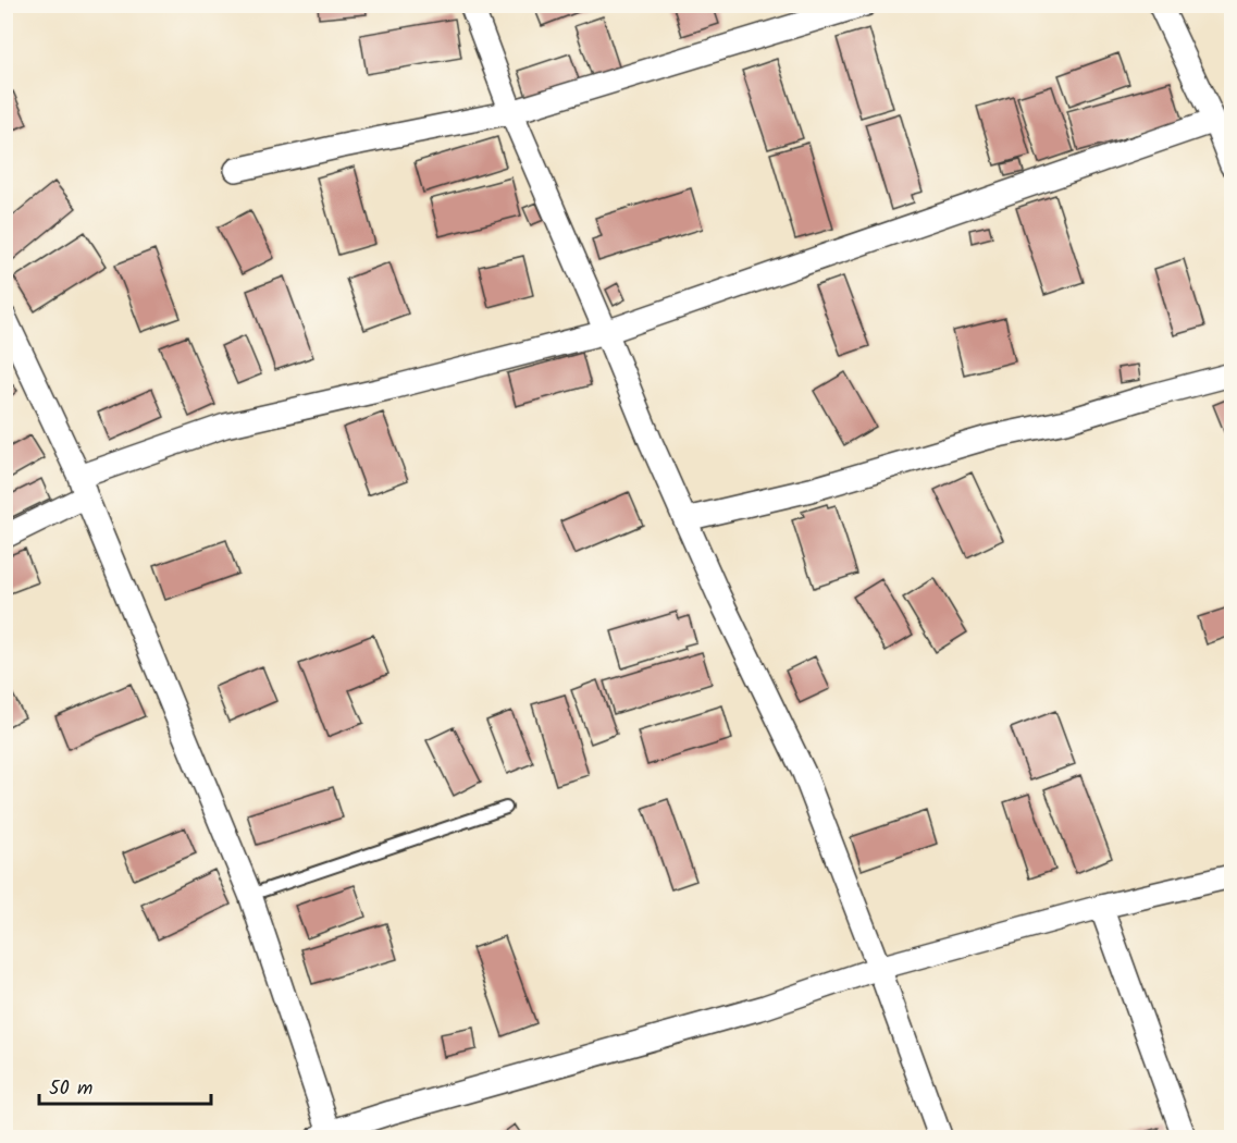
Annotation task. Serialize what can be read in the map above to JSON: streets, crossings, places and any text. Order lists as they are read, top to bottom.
{
  "scale_bar": "50 m"
}
